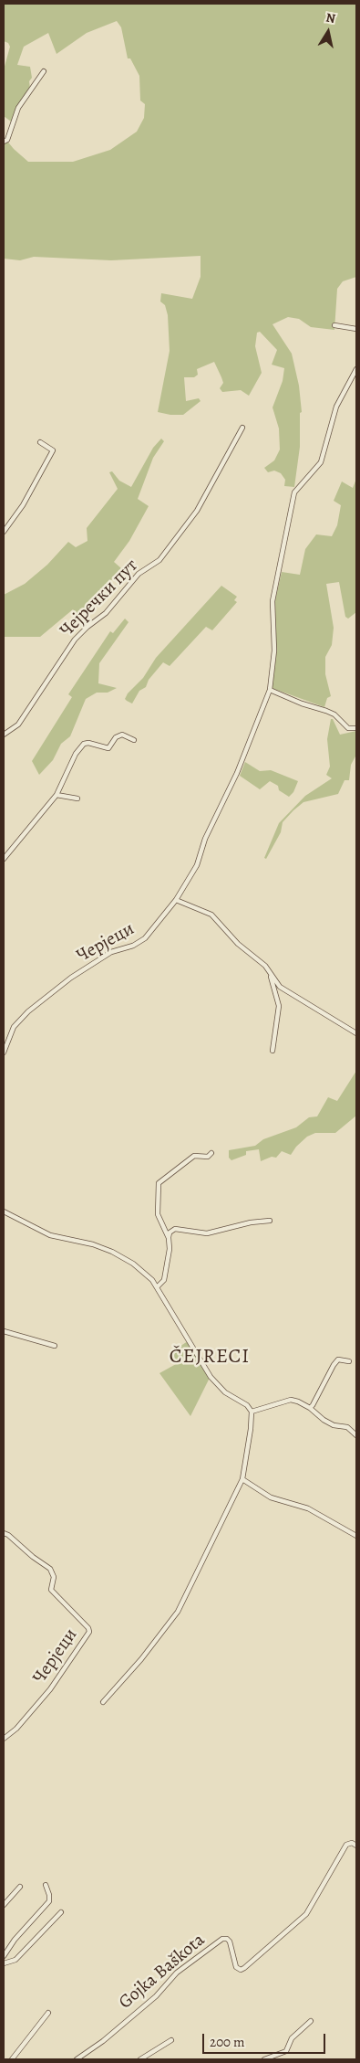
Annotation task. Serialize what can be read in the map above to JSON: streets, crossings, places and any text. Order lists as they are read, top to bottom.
{
  "streets": {
    "street": ["Чејречки пут", "Черјеци", "Gojka Baškota"]
  },
  "districts": ["ČEJRECI"],
  "scale_bar": "200 m",
  "north": "top"
}
